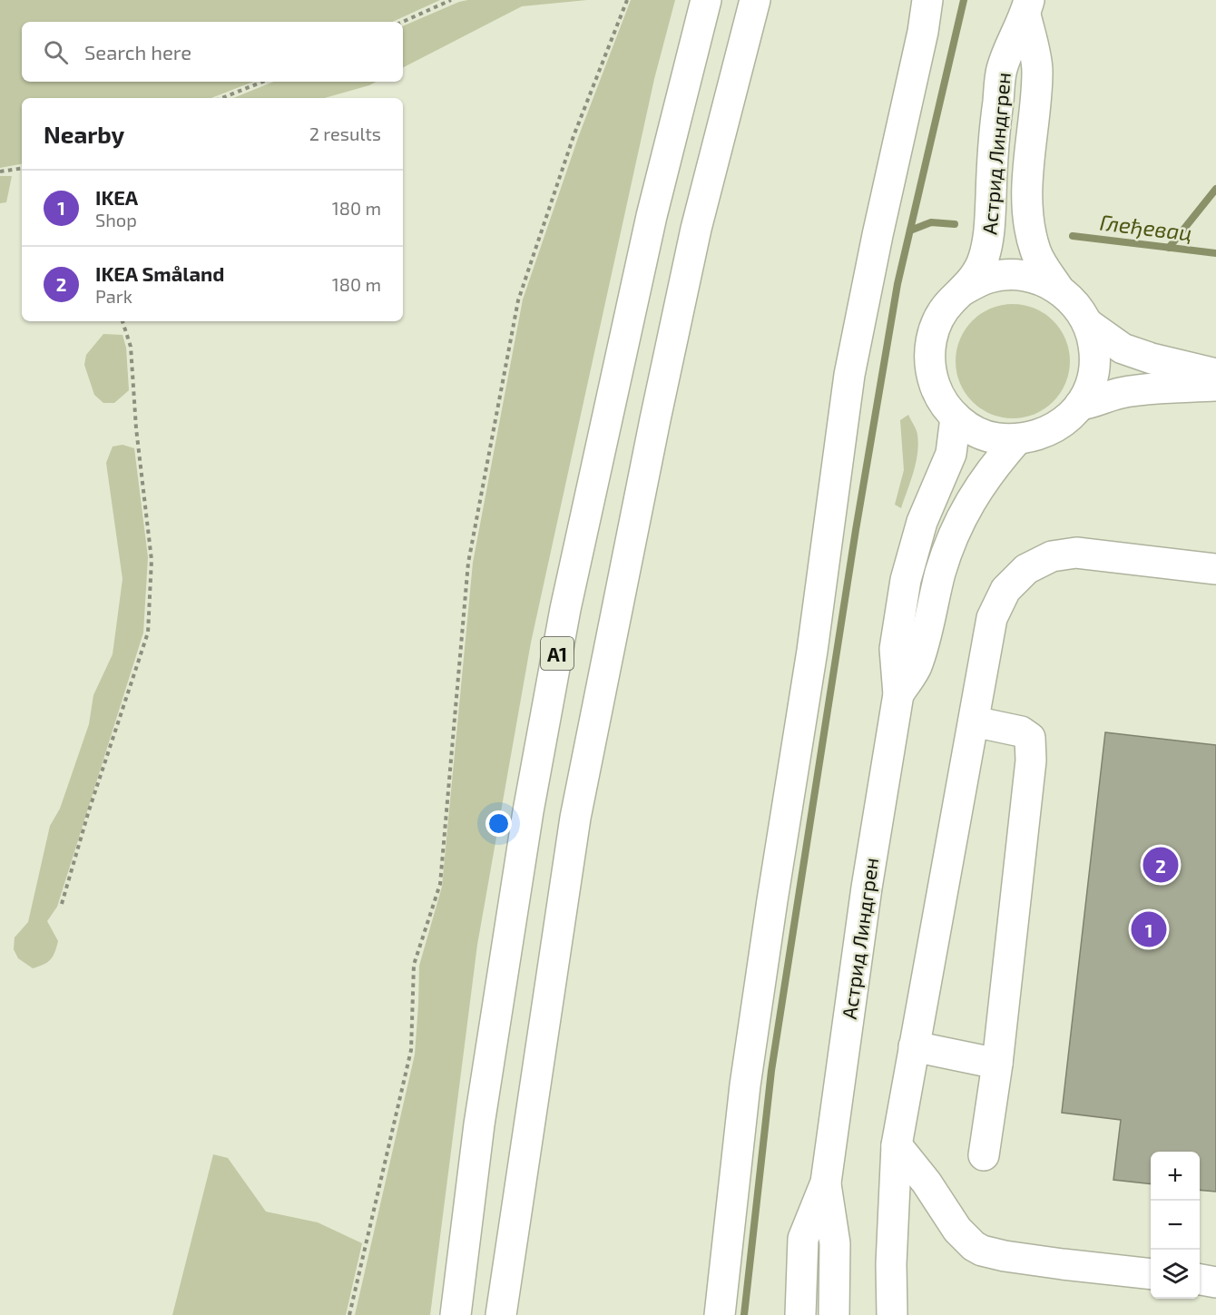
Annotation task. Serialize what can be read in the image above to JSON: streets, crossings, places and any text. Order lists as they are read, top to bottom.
{
  "streets": {
    "main road": ["Астрид Линдгрен", "A1"]
  },
  "water": ["Глеђевац"],
  "page": {
    "search": "Search here",
    "heading": ["Nearby", "2 results"],
    "list": [
      {
        "mark": "1",
        "name": "IKEA",
        "note": "Shop",
        "value": "180 m"
      },
      {
        "mark": "2",
        "name": "IKEA Småland",
        "note": "Park",
        "value": "180 m"
      }
    ],
    "pins": ["2", "1"],
    "map_buttons": ["+", "−"]
  }
}
